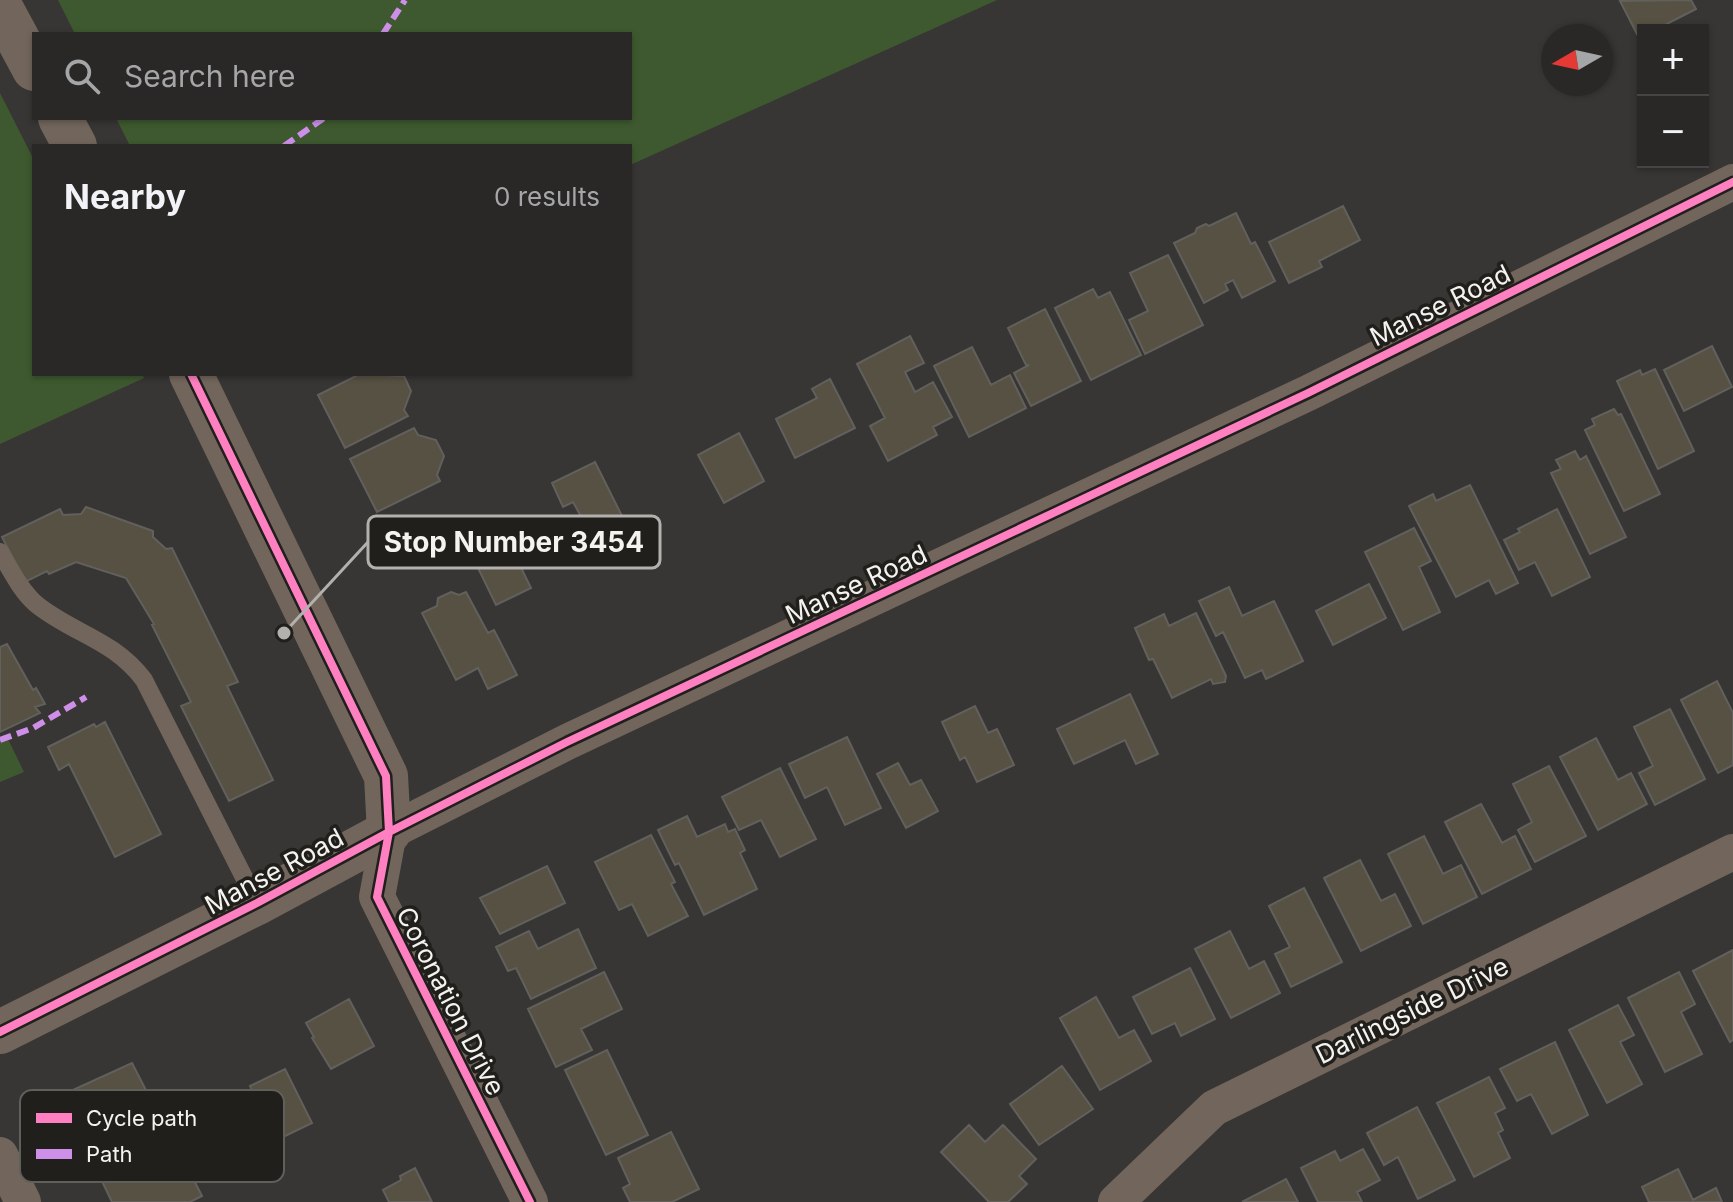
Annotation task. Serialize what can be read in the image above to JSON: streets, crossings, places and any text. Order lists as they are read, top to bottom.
{
  "streets": {
    "street": ["Manse Road", "Coronation Drive", "Darlingside Drive"]
  },
  "crossings": [
    ["Manse Road", "Coronation Drive"]
  ],
  "places": ["Stop Number 3454"],
  "legend": ["Cycle path", "Path"],
  "north": "left",
  "page": {
    "map_buttons": ["+", "−"],
    "search": "Search here",
    "heading": ["Nearby", "0 results"]
  }
}
